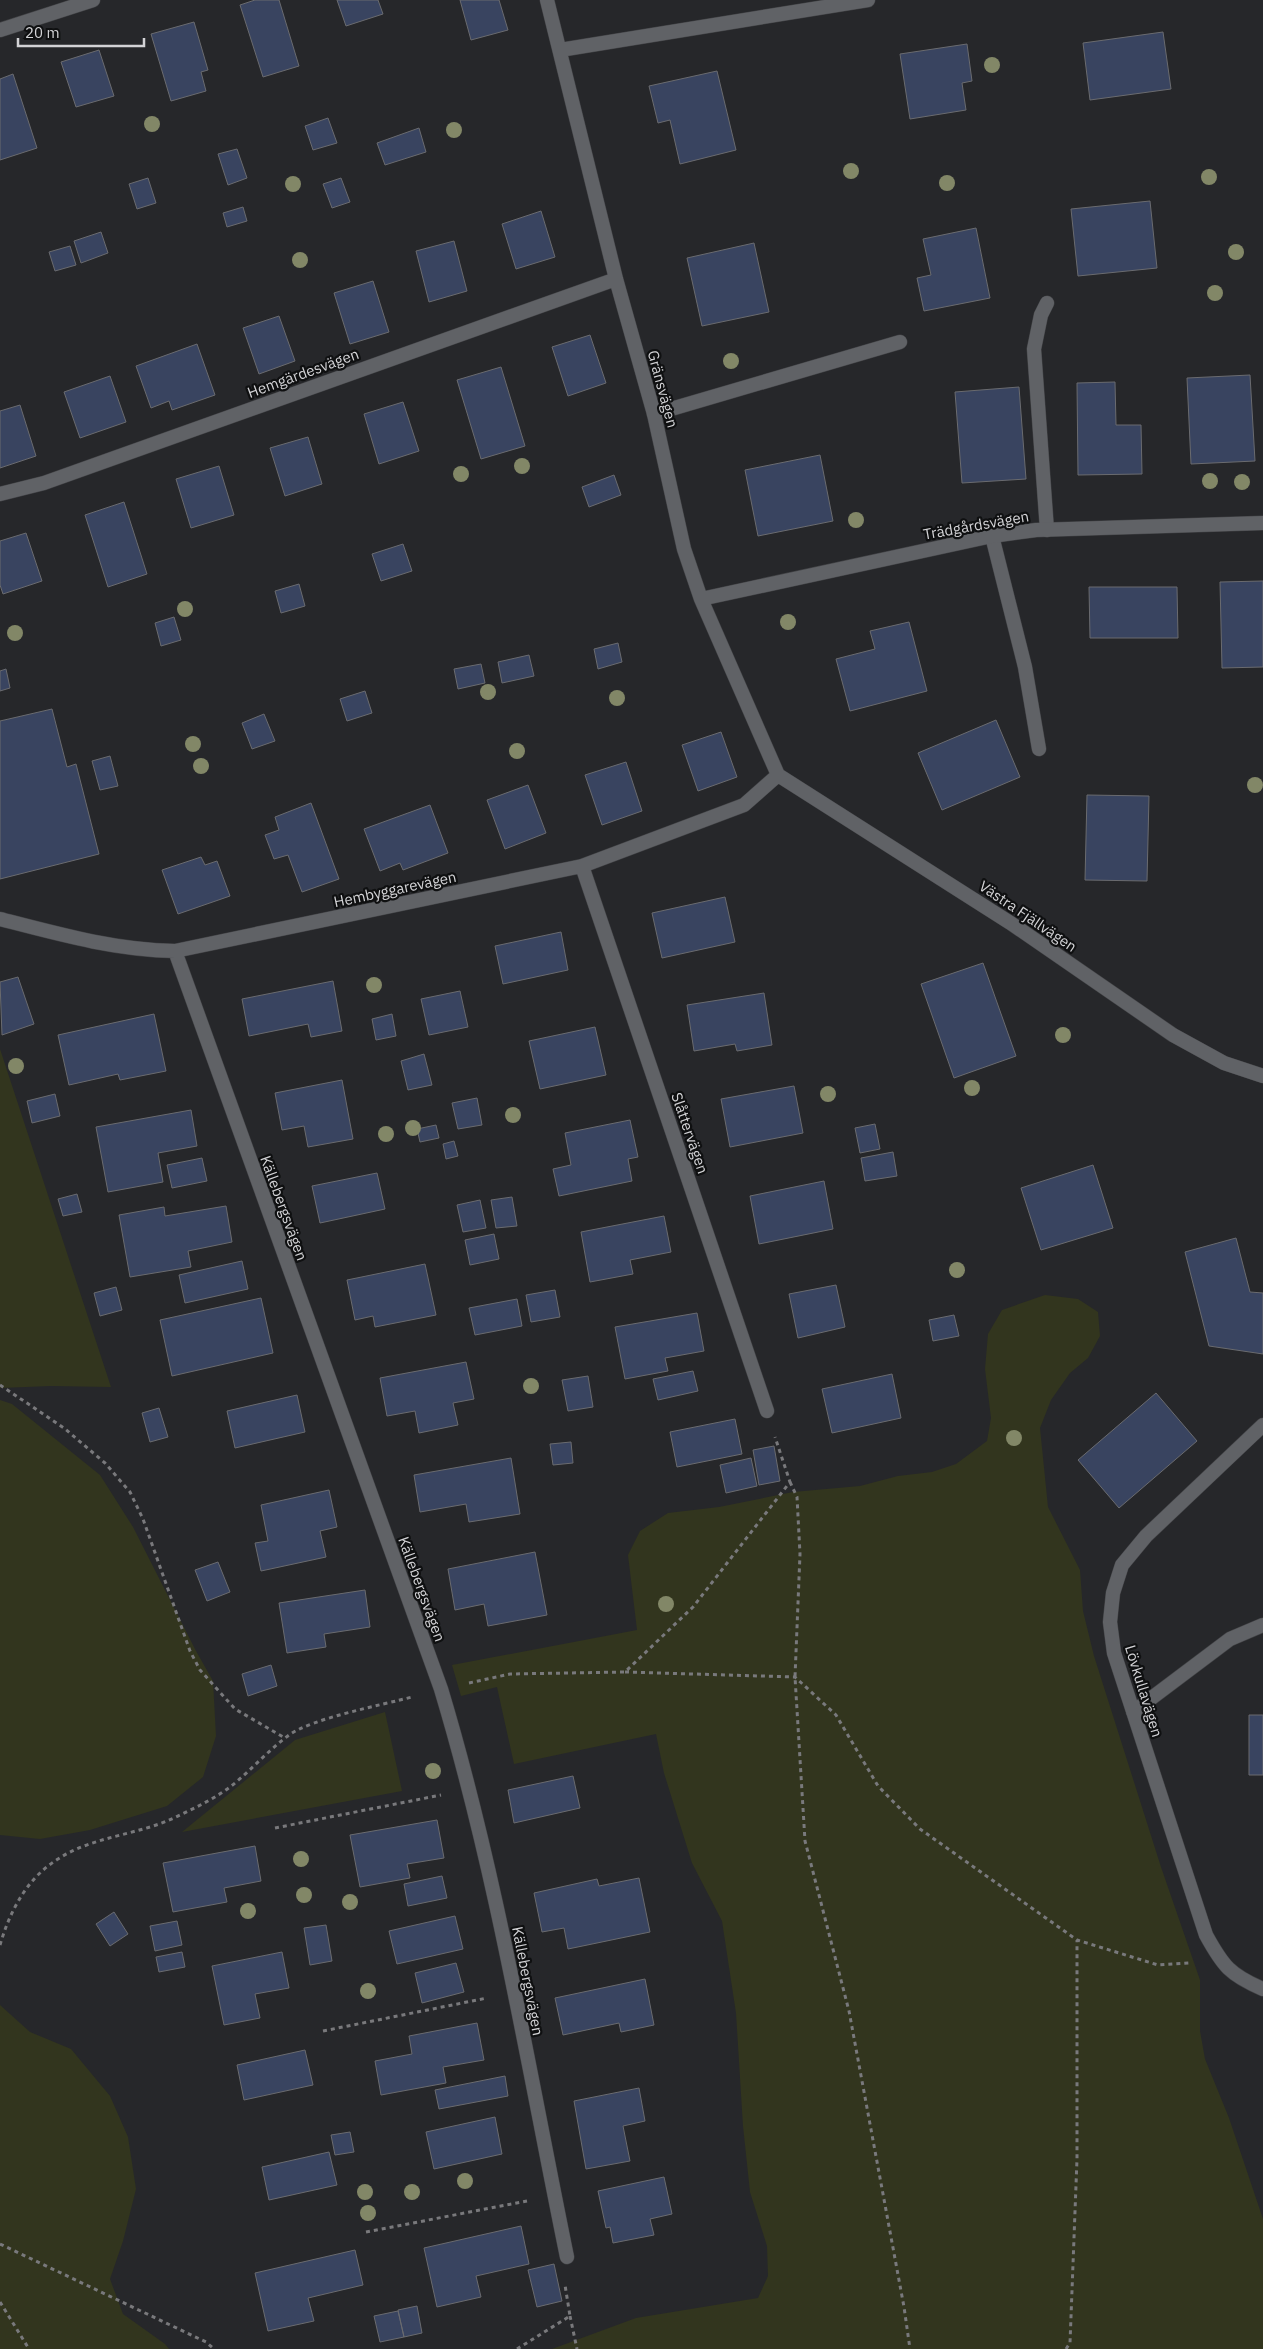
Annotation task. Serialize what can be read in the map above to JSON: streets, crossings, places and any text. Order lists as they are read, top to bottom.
{
  "streets": {
    "street": [
      "Hemgärdesvägen",
      "Gränsvägen",
      "Trädgårdsvägen",
      "Hembyggarevägen",
      "Västra Fjällvägen",
      "Slåttervägen",
      "Källebergsvägen",
      "Lövkullavägen"
    ]
  },
  "crossings": [
    ["Hemgärdesvägen", "Gränsvägen"],
    ["Gränsvägen", "Trädgårdsvägen"],
    ["Gränsvägen", "Hembyggarevägen"],
    ["Gränsvägen", "Västra Fjällvägen"],
    ["Hembyggarevägen", "Västra Fjällvägen"],
    ["Hembyggarevägen", "Slåttervägen"],
    ["Hembyggarevägen", "Källebergsvägen"]
  ],
  "scale_bar": "20 m"
}
